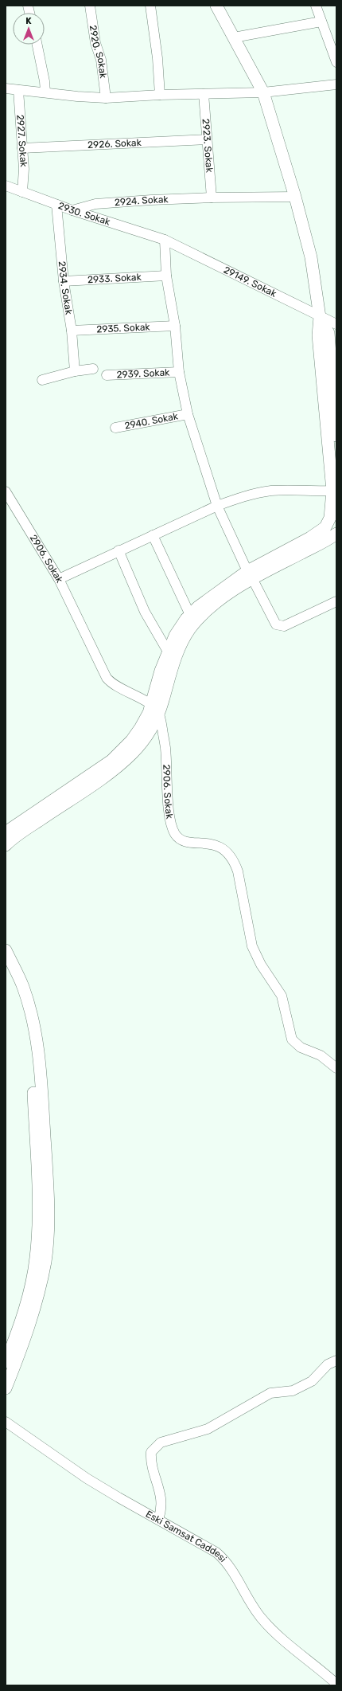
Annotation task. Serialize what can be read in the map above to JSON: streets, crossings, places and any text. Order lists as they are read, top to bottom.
{
  "streets": {
    "street": [
      "2920. Sokak",
      "2927. Sokak",
      "2926. Sokak",
      "2923. Sokak",
      "2924. Sokak",
      "2930. Sokak",
      "2933. Sokak",
      "29149. Sokak",
      "2934. Sokak",
      "2935. Sokak",
      "2939. Sokak",
      "2940. Sokak",
      "2906. Sokak",
      "Eski Samsat Caddesi"
    ]
  },
  "crossings": [
    ["2927. Sokak", "2926. Sokak"],
    ["2927. Sokak", "2930. Sokak"],
    ["2926. Sokak", "2923. Sokak"],
    ["2923. Sokak", "2924. Sokak"],
    ["2924. Sokak", "2930. Sokak"],
    ["2930. Sokak", "29149. Sokak"],
    ["2930. Sokak", "2934. Sokak"],
    ["2933. Sokak", "2934. Sokak"],
    ["2934. Sokak", "2935. Sokak"]
  ],
  "north": "top"
}
